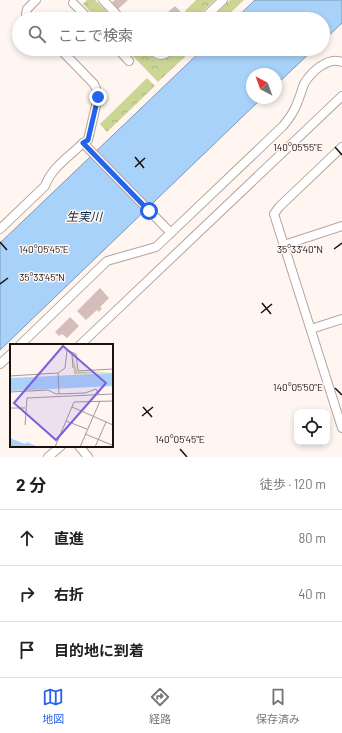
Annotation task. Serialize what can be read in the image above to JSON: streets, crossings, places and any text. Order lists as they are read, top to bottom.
{
  "water": ["生実川"],
  "north": "top left",
  "page": {
    "search": "ここで検索",
    "heading": ["2 分", "徒歩 · 120 m"],
    "list": [
      ["直進", "80 m"],
      ["右折", "40 m"],
      "目的地に到着"
    ],
    "nav": ["地図", "経路", "保存済み"]
  },
  "coordinates": [
    "140°05'55\"E",
    "35°33'40\"N",
    "140°05'45\"E",
    "35°33'45\"N",
    "140°05'50\"E"
  ]
}
